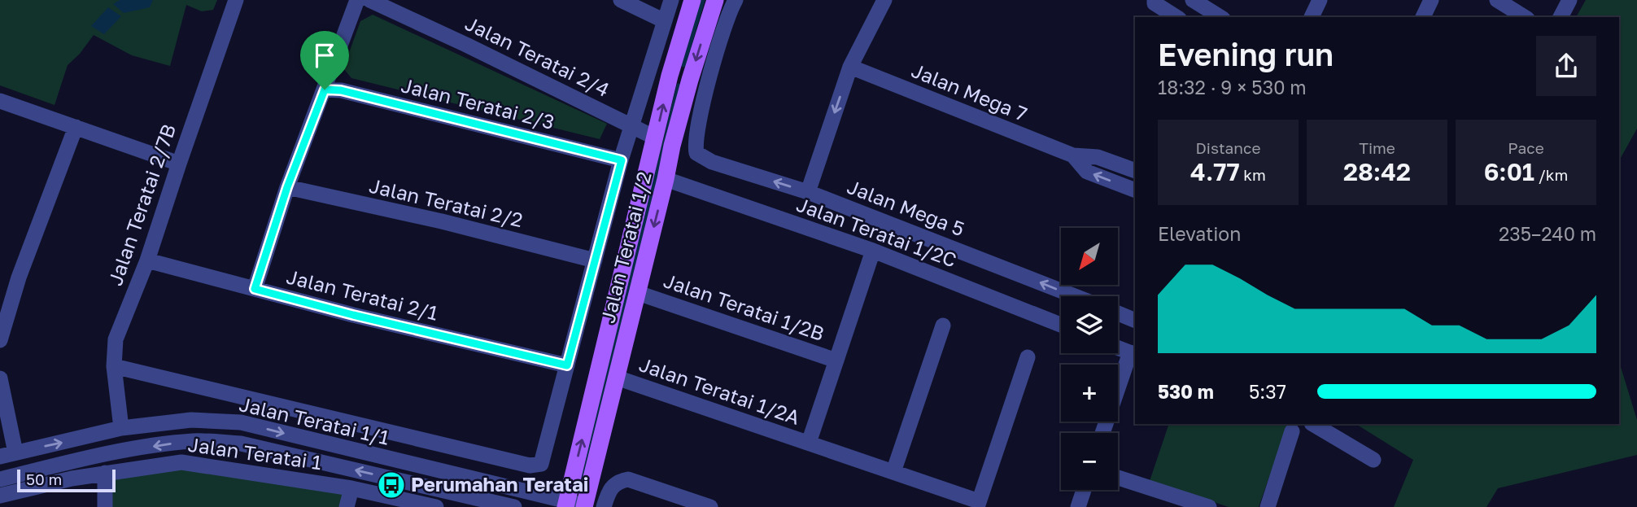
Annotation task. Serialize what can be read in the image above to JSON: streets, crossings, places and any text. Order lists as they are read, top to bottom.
{
  "streets": {
    "main road": ["Jalan Teratai 1/2"],
    "street": [
      "Jalan Teratai 2/4",
      "Jalan Mega 7",
      "Jalan Teratai 2/3",
      "Jalan Teratai 2/2",
      "Jalan Teratai 2/7B",
      "Jalan Mega 5",
      "Jalan Teratai 1/2C",
      "Jalan Teratai 2/1",
      "Jalan Teratai 1/2B",
      "Jalan Teratai 1/2A",
      "Jalan Teratai 1/1",
      "Jalan Teratai 1"
    ]
  },
  "crossings": [
    ["Jalan Teratai 2/4", "Jalan Teratai 1/2"],
    ["Jalan Teratai 2/3", "Jalan Teratai 1/2"],
    ["Jalan Teratai 2/2", "Jalan Teratai 1/2"],
    ["Jalan Teratai 2/7B", "Jalan Teratai 2/1"],
    ["Jalan Teratai 2/7B", "Jalan Teratai 1/1"],
    ["Jalan Teratai 1/2C", "Jalan Teratai 1/2"],
    ["Jalan Teratai 1/2", "Jalan Teratai 2/1"],
    ["Jalan Teratai 1/2", "Jalan Teratai 1/2B"],
    ["Jalan Teratai 1/2", "Jalan Teratai 1/2A"],
    ["Jalan Teratai 1/2", "Jalan Teratai 1/1"]
  ],
  "one_way": ["Jalan Mega 5"],
  "places": {
    "bus stop": ["Perumahan Teratai"]
  },
  "scale_bar": "50 m",
  "north": "bottom left",
  "page": {
    "heading": ["Evening run", "18:32 · 9 × 530 m"],
    "stats": [
      ["Distance", "4.77 km"],
      ["Time", "28:42"],
      ["Pace", "6:01 /km"]
    ],
    "chart": ["Elevation", "235–240 m"],
    "map_buttons": ["+", "−"],
    "list": [
      {
        "name": "530 m",
        "note": "5:37"
      }
    ],
    "scale": "50 m"
  }
}
